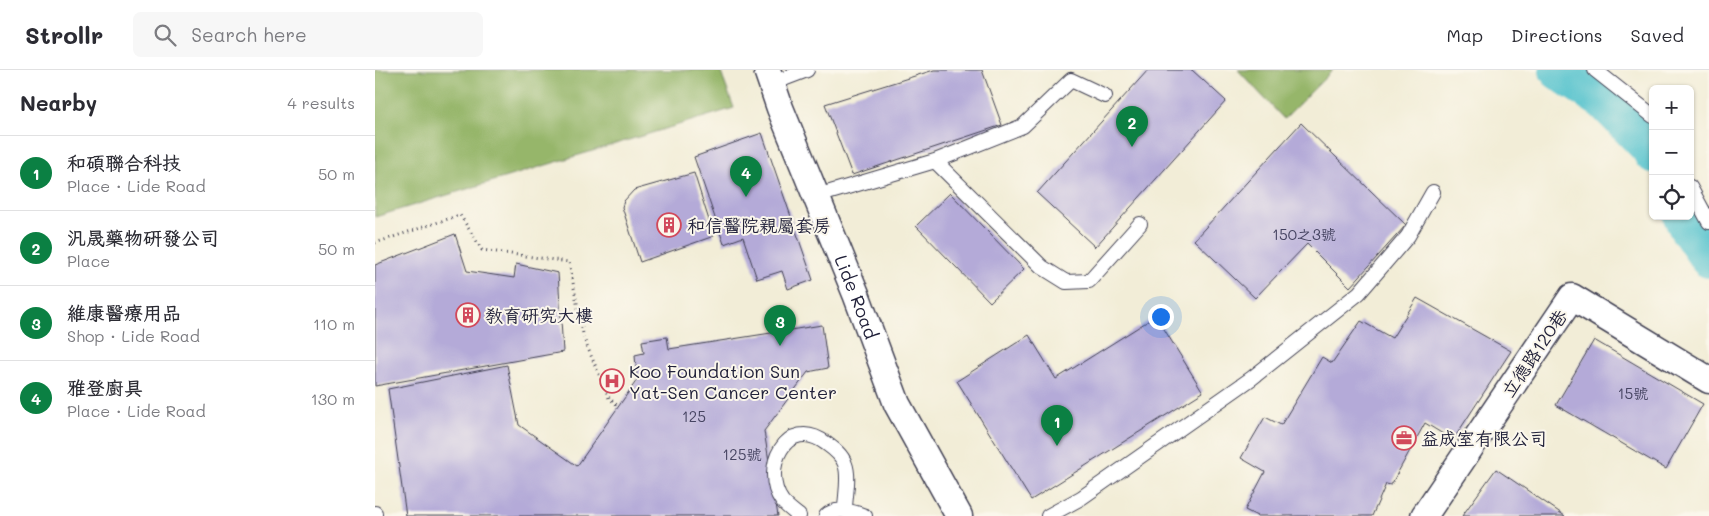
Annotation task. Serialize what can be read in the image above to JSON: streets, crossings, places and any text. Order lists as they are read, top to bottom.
{
  "streets": {
    "street": ["Lide Road", "立德路120巷"]
  },
  "places": {
    "building": ["和信醫院親屬套房", "教育研究大樓"],
    "hospital": ["Koo Foundation Sun Yat-Sen Cancer Center"],
    "office": ["益成室有限公司"]
  },
  "house_numbers": [
    "150之3號",
    "15號",
    "125",
    "125號"
  ],
  "page": {
    "header": "Strollr",
    "search": "Search here",
    "nav": ["Map", "Directions", "Saved"],
    "heading": ["Nearby", "4 results"],
    "map_buttons": ["+", "−"],
    "pins": [
      "2",
      "4",
      "3",
      "1"
    ],
    "list": [
      {
        "mark": "1",
        "name": "和碩聯合科技",
        "note": "Place · Lide Road",
        "value": "50 m"
      },
      {
        "mark": "2",
        "name": "汎晟藥物研發公司",
        "note": "Place",
        "value": "50 m"
      },
      {
        "mark": "3",
        "name": "維康醫療用品",
        "note": "Shop · Lide Road",
        "value": "110 m"
      },
      {
        "mark": "4",
        "name": "雅登廚具",
        "note": "Place · Lide Road",
        "value": "130 m"
      }
    ]
  }
}
